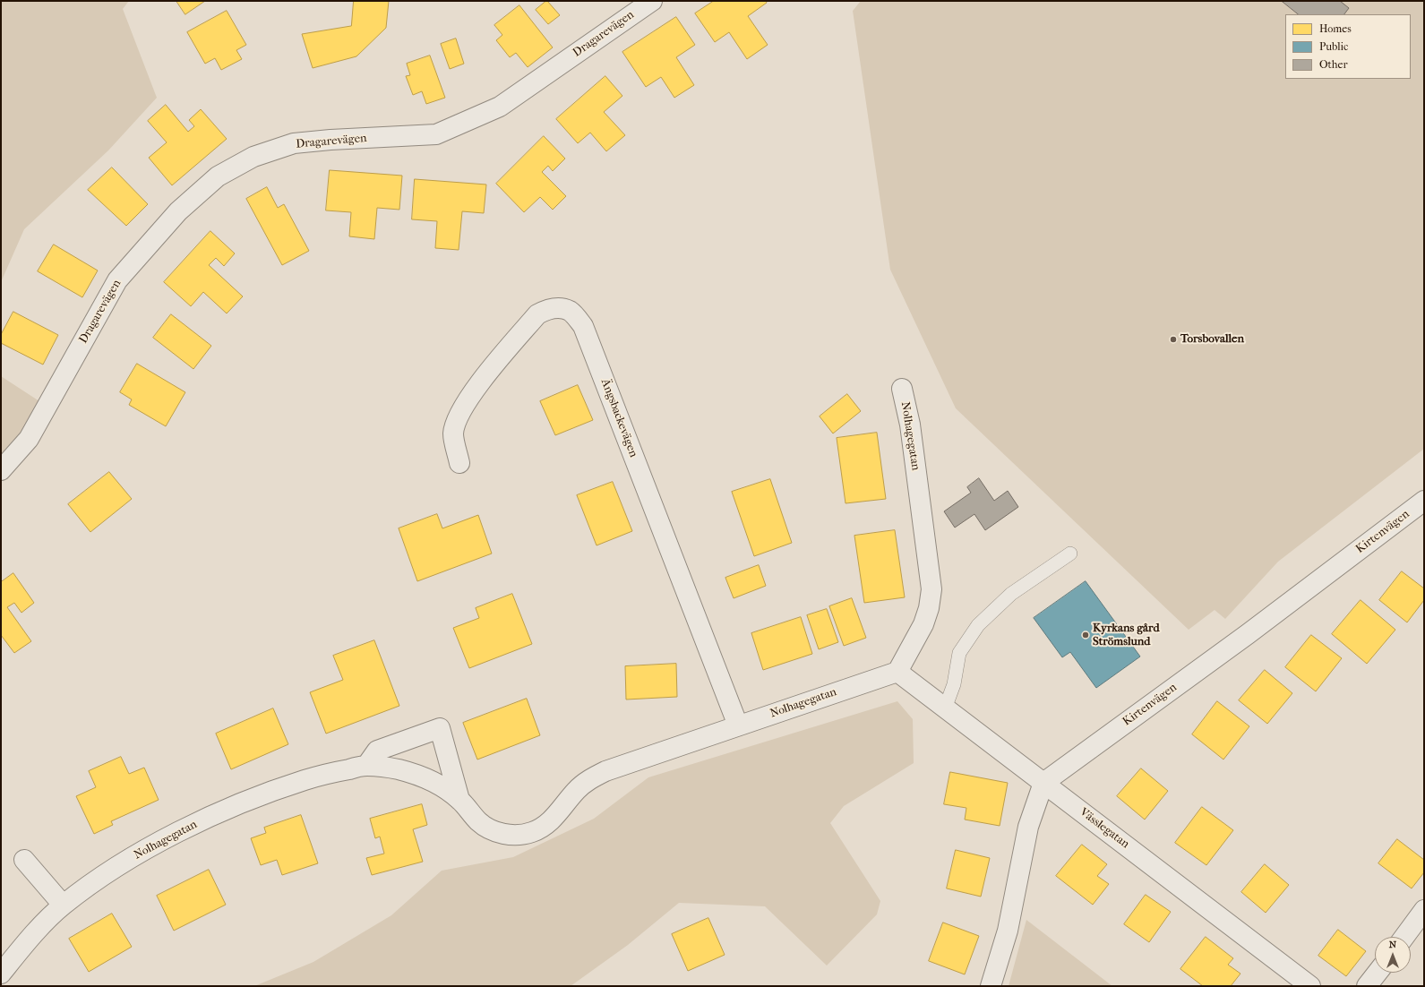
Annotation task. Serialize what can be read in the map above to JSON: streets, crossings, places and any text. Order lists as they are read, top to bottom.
{
  "streets": {
    "street": [
      "Dragarevägen",
      "Ängsbackevägen",
      "Nolhagegatan",
      "Kirtenvägen",
      "Vässlegatan"
    ]
  },
  "crossings": [
    ["Ängsbackevägen", "Nolhagegatan"],
    ["Nolhagegatan", "Vässlegatan"],
    ["Kirtenvägen", "Vässlegatan"]
  ],
  "places": ["Torsbovallen", "Kyrkans gård Strömslund"],
  "legend": ["Homes", "Public", "Other"],
  "north": "top"
}
